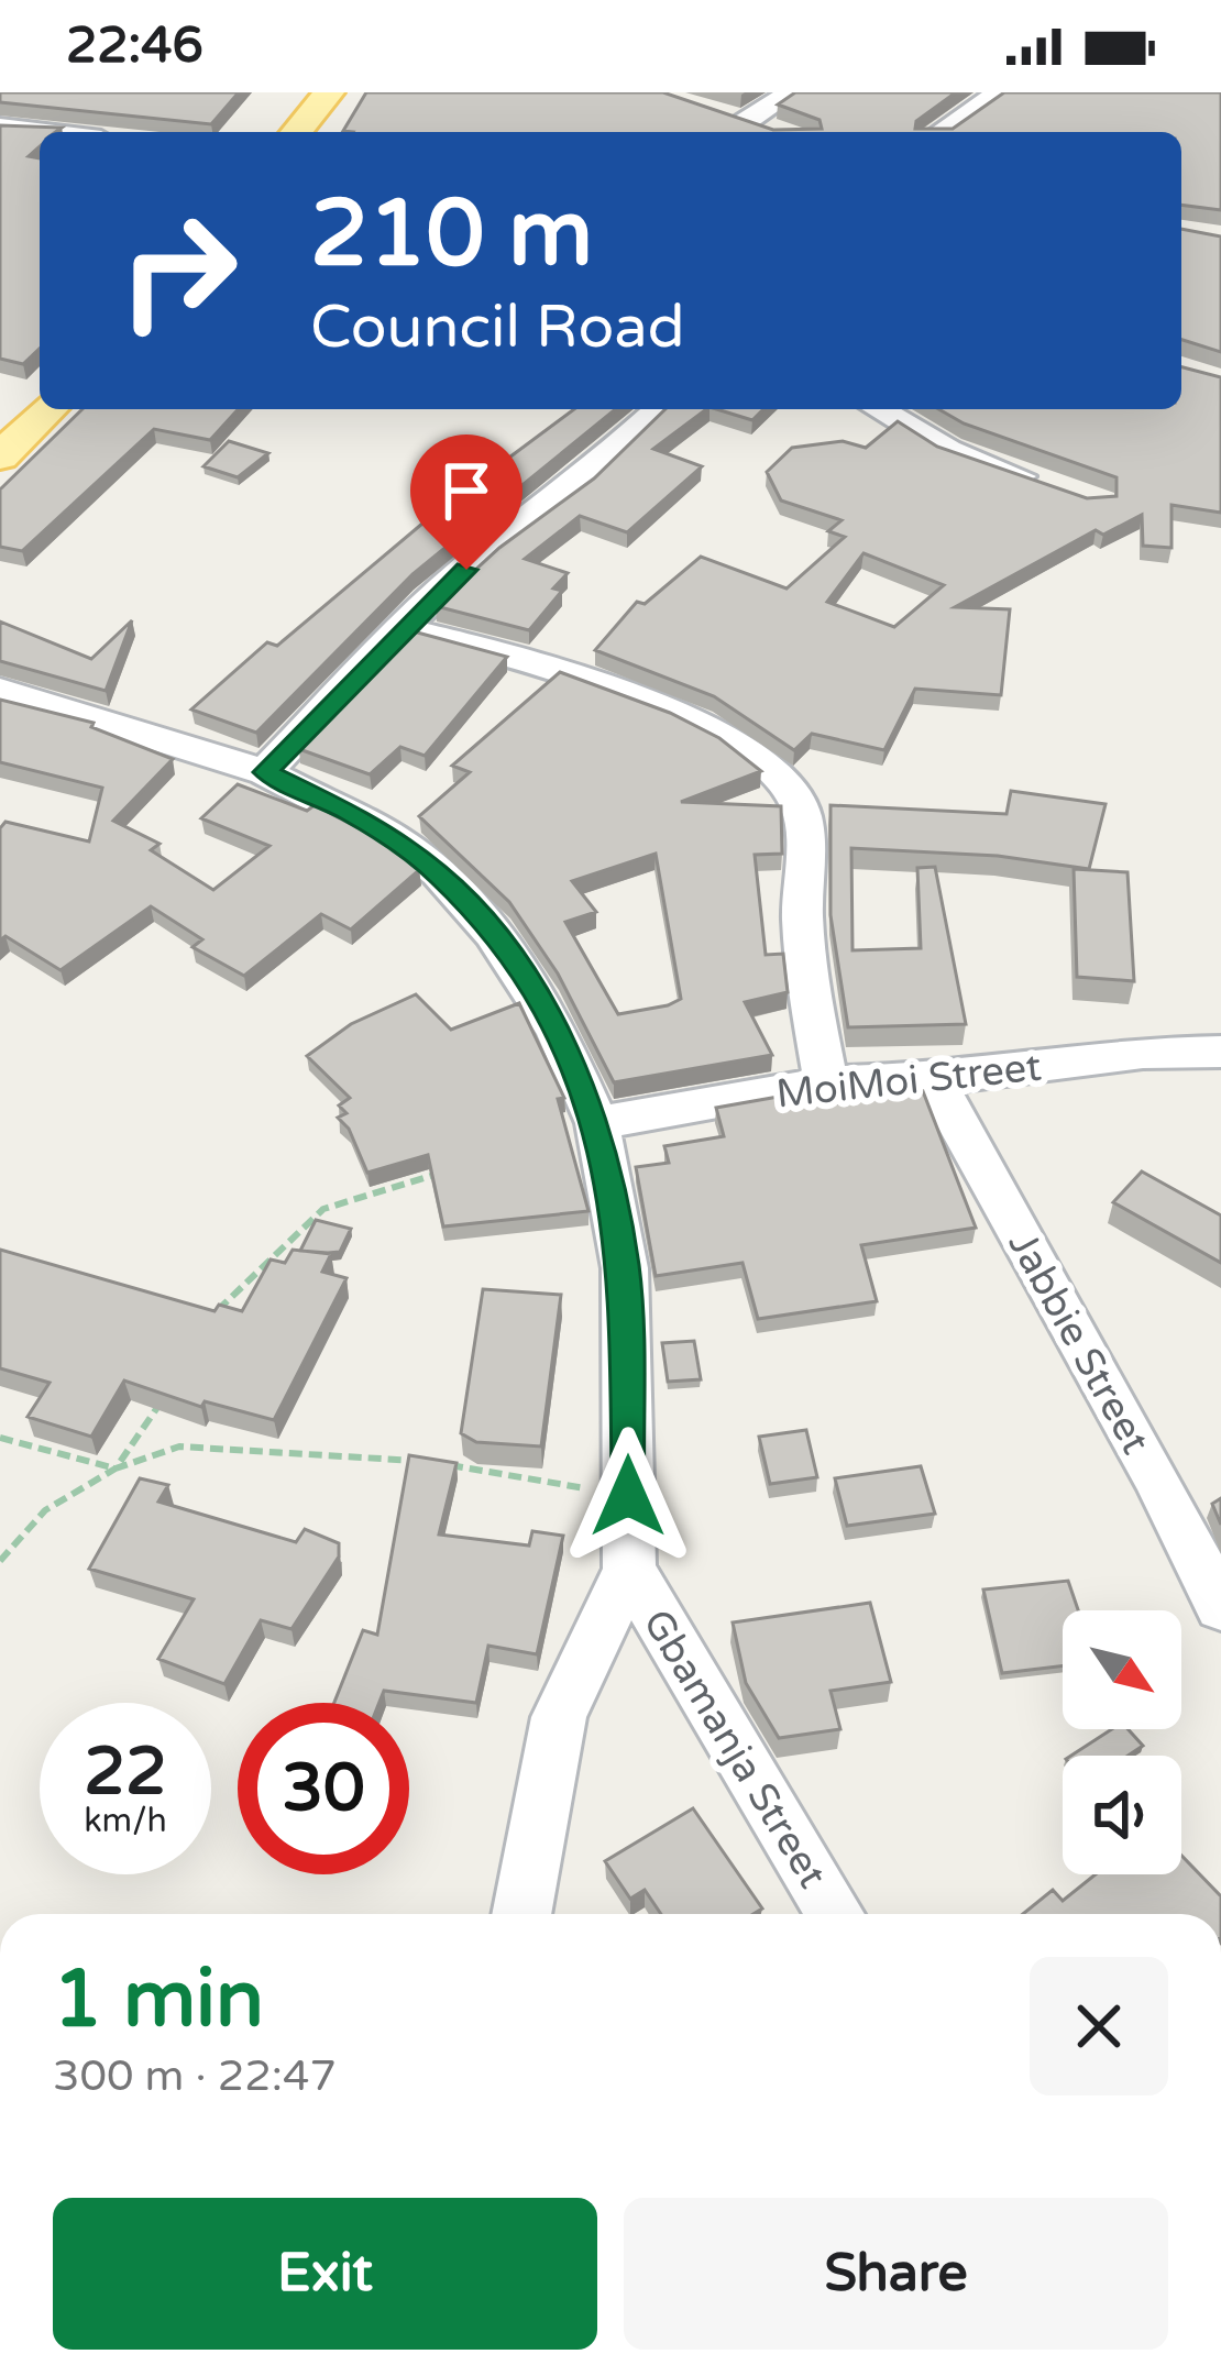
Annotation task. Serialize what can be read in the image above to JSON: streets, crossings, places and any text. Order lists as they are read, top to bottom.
{
  "streets": {
    "street": ["MoiMoi Street", "Jabbie Street", "Gbamanja Street"]
  },
  "crossings": [
    ["MoiMoi Street", "Jabbie Street"]
  ],
  "north": "bottom right",
  "page": {
    "status": "22:46",
    "turn": ["210 m", "Council Road"],
    "speed": "22 km/h",
    "limit": "30",
    "heading": ["1 min", "300 m · 22:47"],
    "buttons": ["Exit", "Share"]
  }
}
